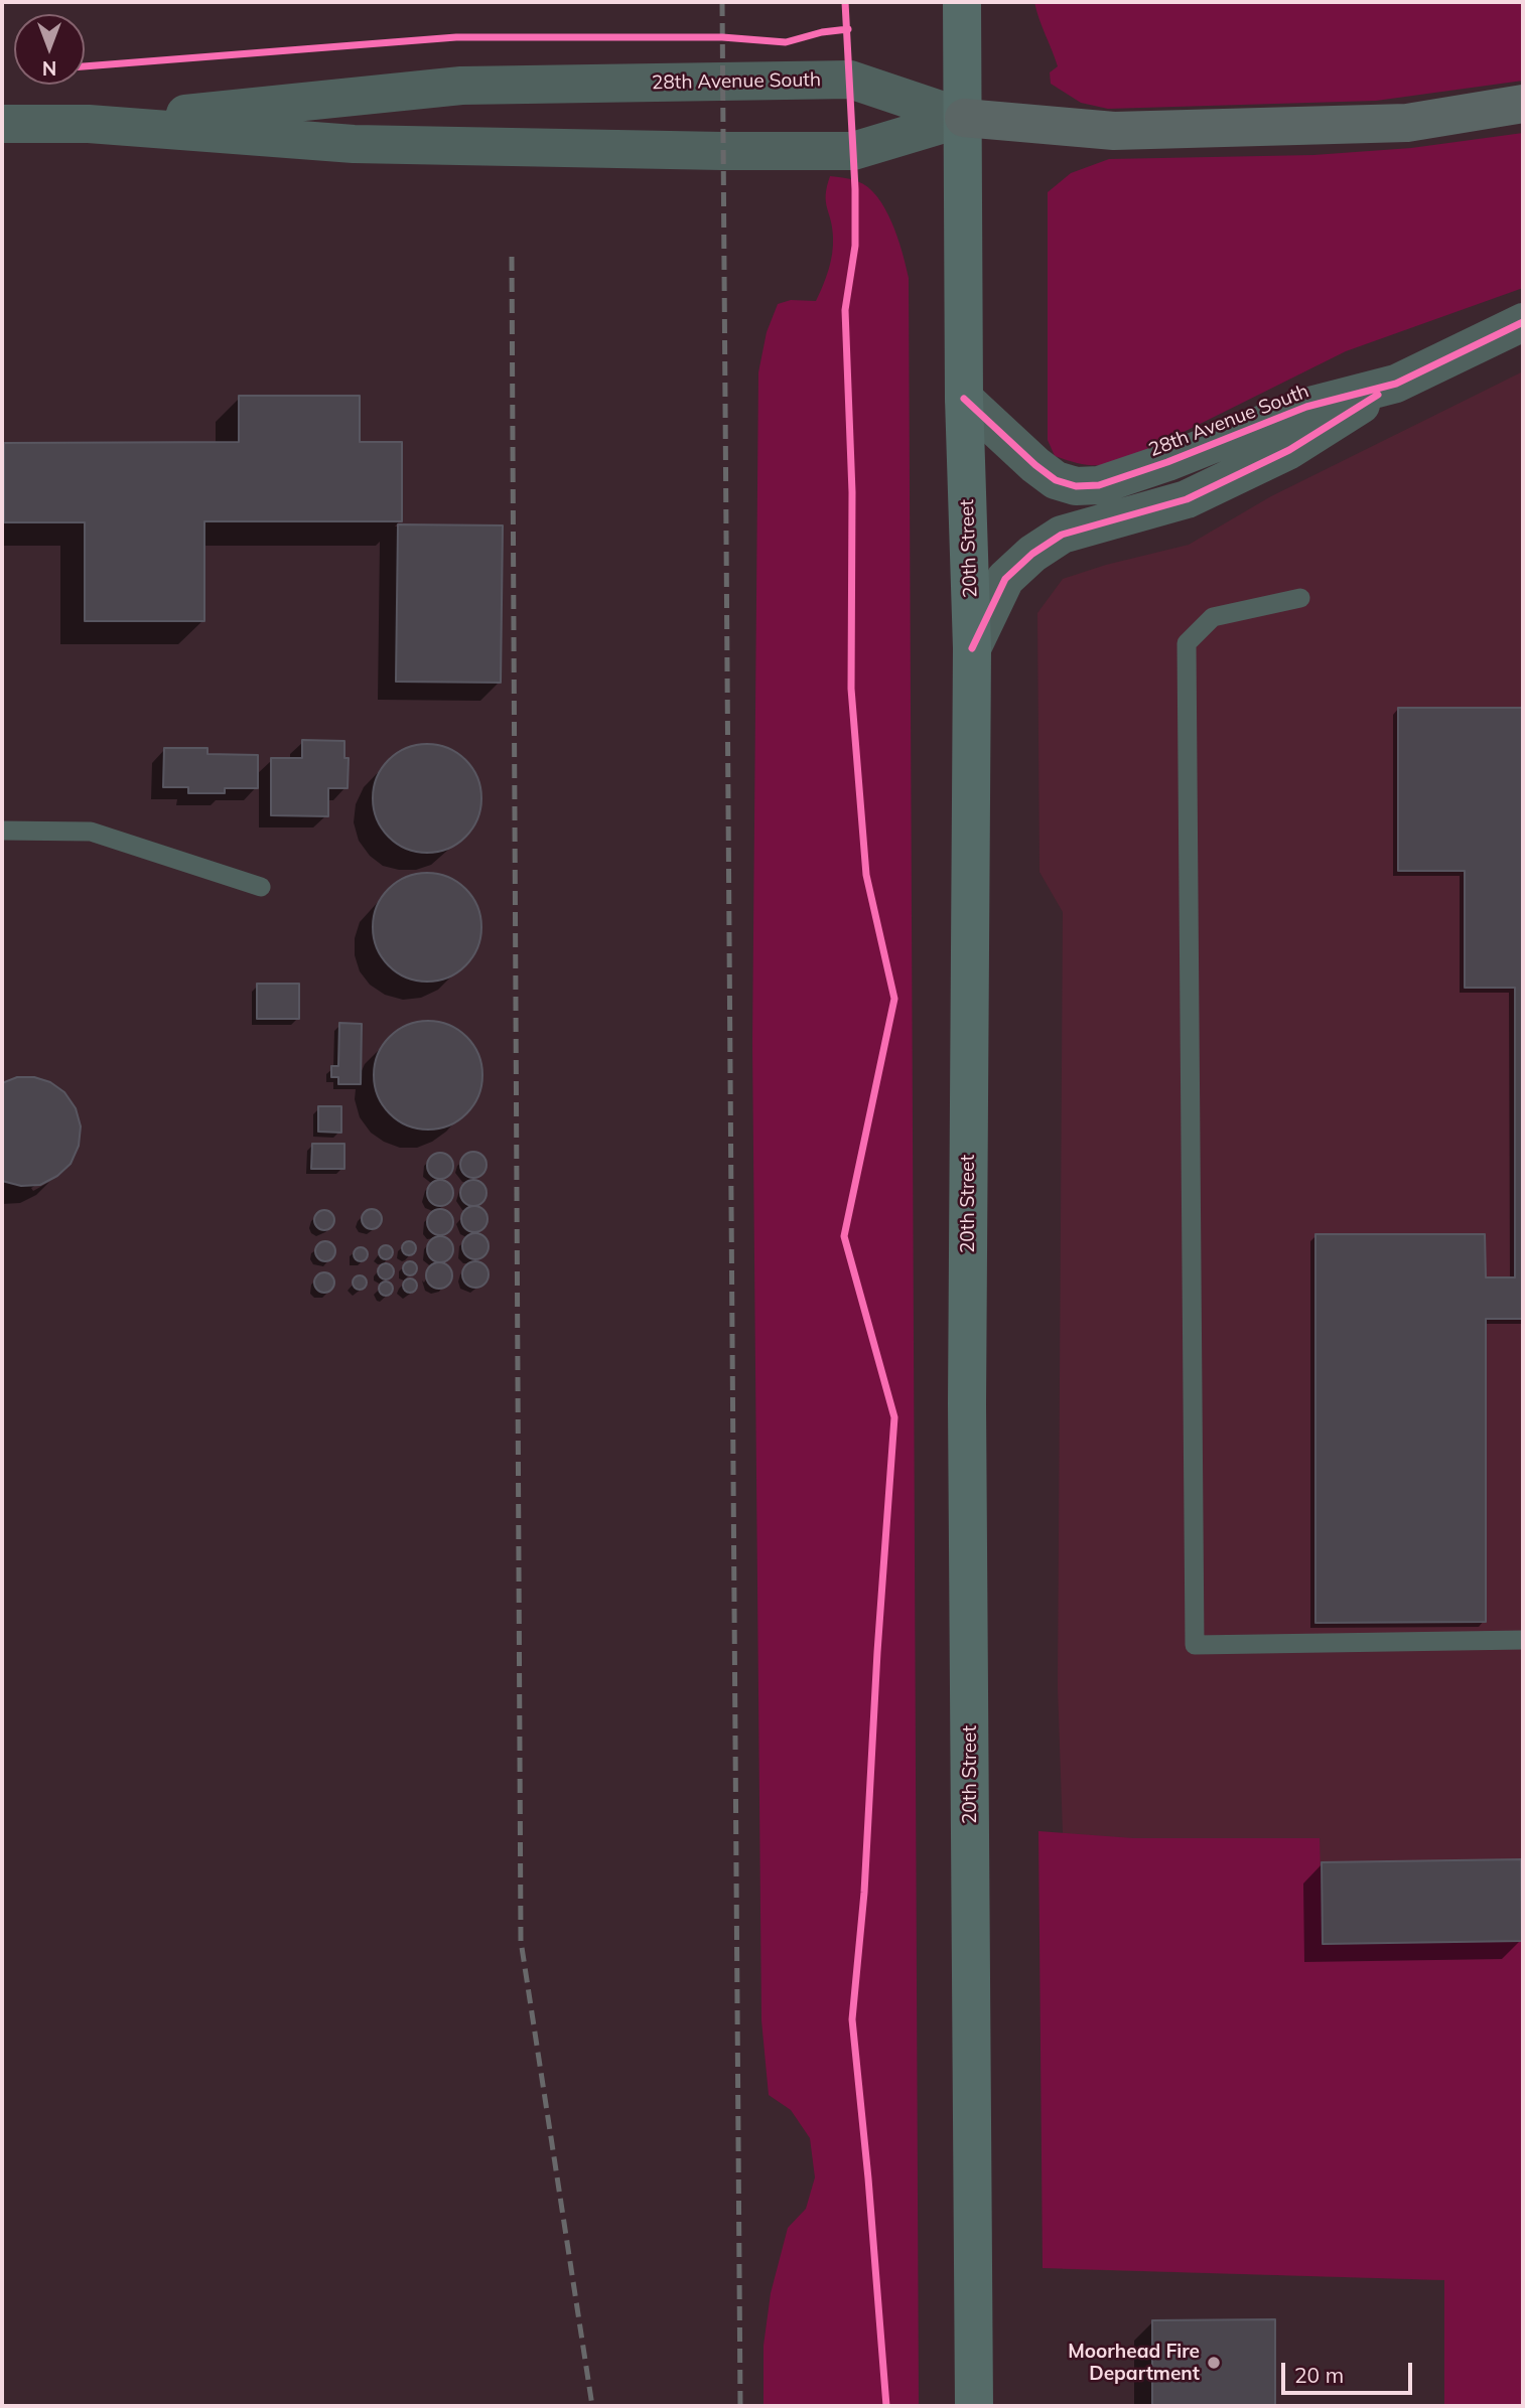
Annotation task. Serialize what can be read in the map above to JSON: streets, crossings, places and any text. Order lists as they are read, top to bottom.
{
  "streets": {
    "main road": ["20th Street"],
    "street": ["28th Avenue South"]
  },
  "crossings": [
    ["28th Avenue South", "20th Street"]
  ],
  "places": ["Moorhead Fire Department"],
  "scale_bar": "20 m",
  "north": "bottom"
}
